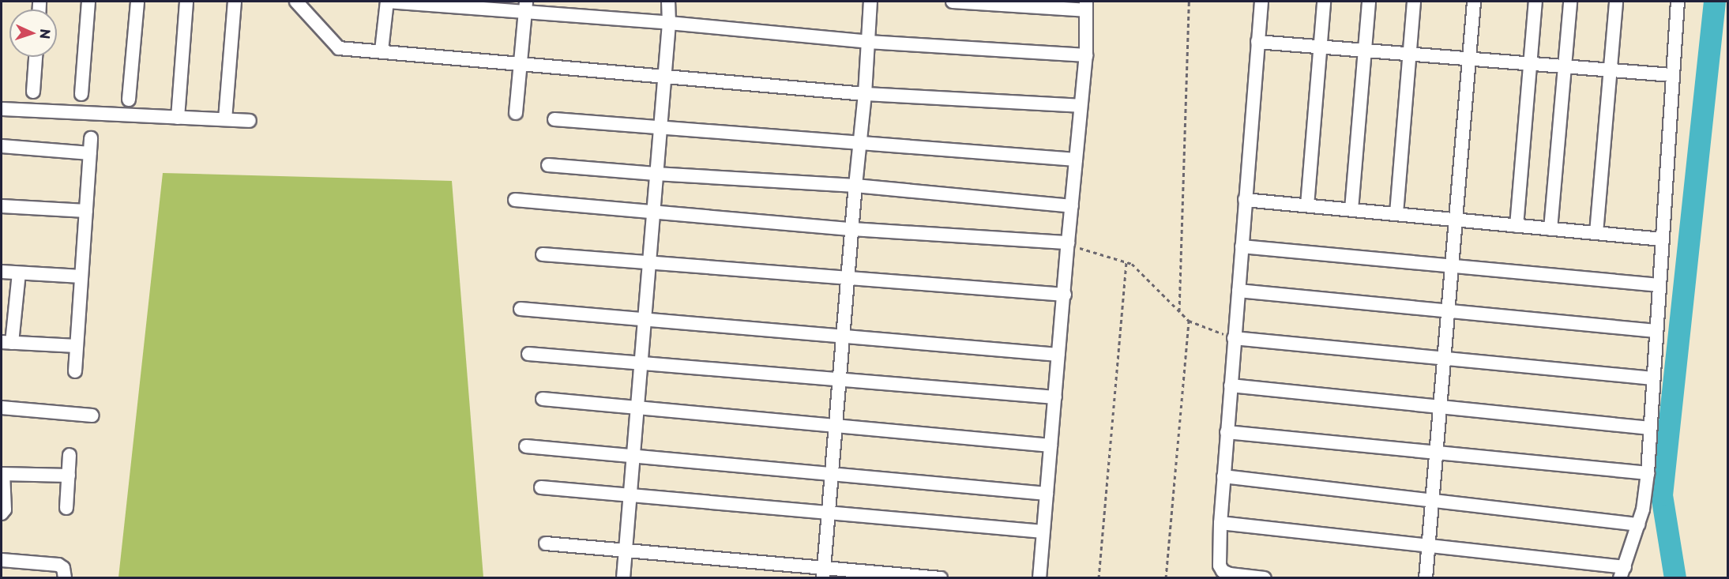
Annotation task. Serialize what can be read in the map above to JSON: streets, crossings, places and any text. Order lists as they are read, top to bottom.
{
  "north": "right"
}
